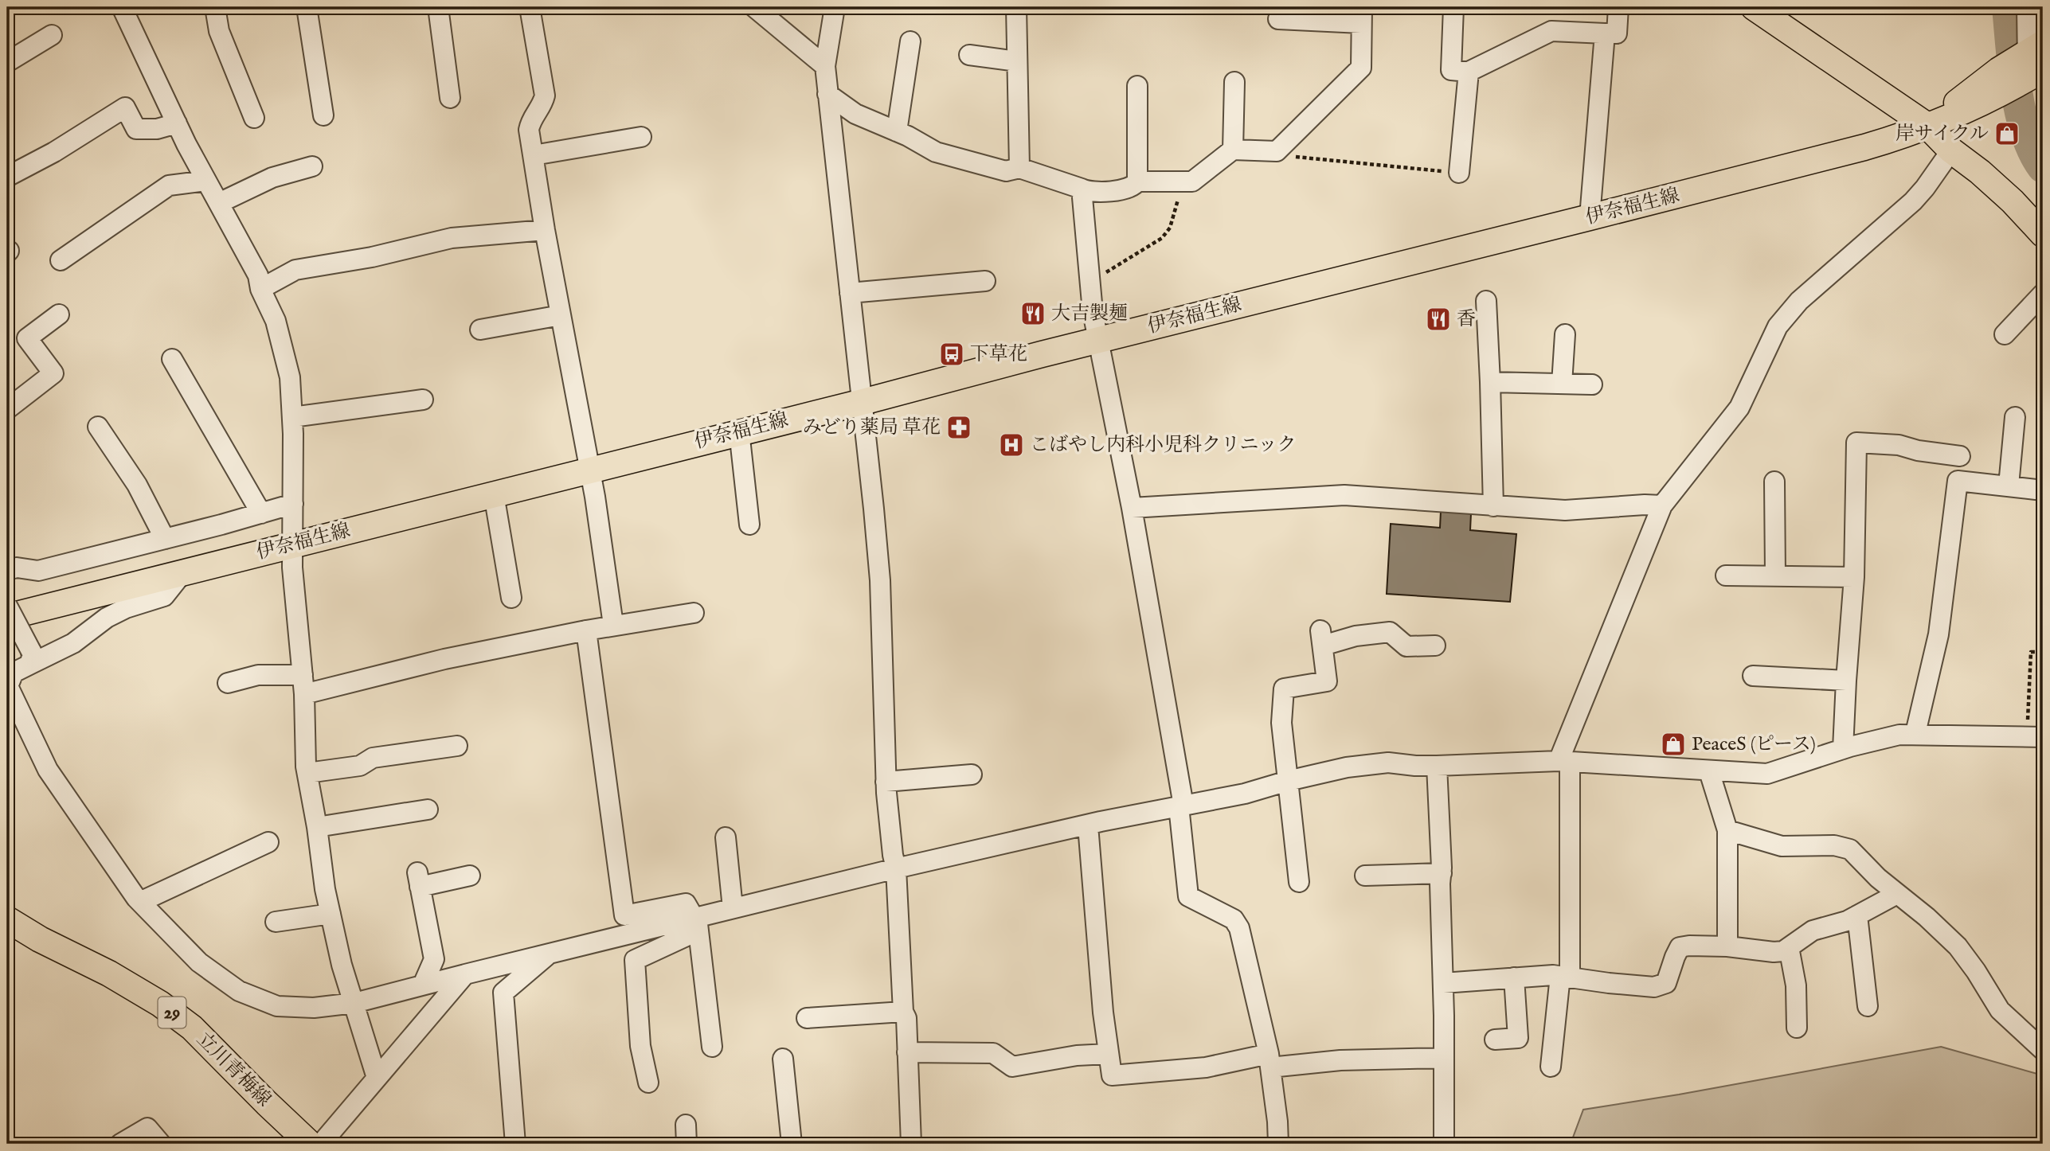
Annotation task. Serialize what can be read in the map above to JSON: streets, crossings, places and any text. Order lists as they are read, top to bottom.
{
  "streets": {
    "main road": ["伊奈福生線", "29", "立川青梅線"]
  },
  "places": {
    "shop": ["岸サイクル", "PeaceS (ピース)"],
    "restaurant": ["大吉製麺", "香"],
    "bus stop": ["下草花"],
    "pharmacy": ["みどり薬局 草花"],
    "hospital": ["こばやし内科小児科クリニック"]
  }
}
